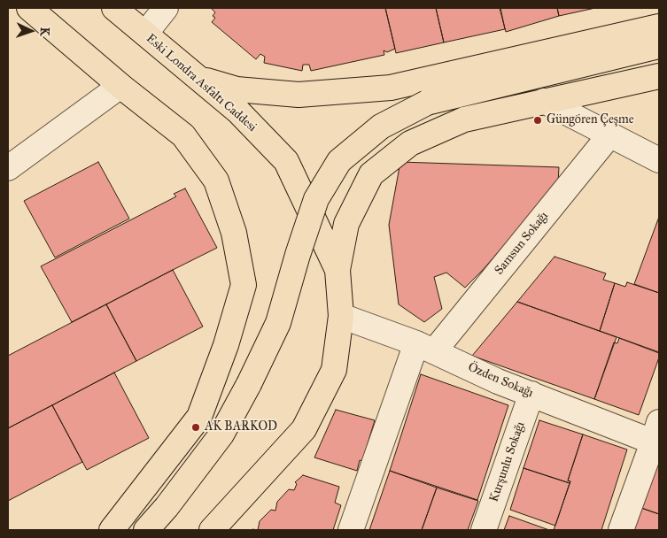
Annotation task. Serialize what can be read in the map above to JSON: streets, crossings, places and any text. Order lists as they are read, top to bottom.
{
  "streets": {
    "main road": ["Eski Londra Asfaltı Caddesi"],
    "street": ["Samsun Sokağı", "Özden Sokağı", "Kurşunlu Sokağı"]
  },
  "crossings": [
    ["Eski Londra Asfaltı Caddesi", "Özden Sokağı"],
    ["Samsun Sokağı", "Özden Sokağı"],
    ["Özden Sokağı", "Kurşunlu Sokağı"]
  ],
  "places": ["Güngören Çeşme", "AK BARKOD"],
  "north": "right"
}
